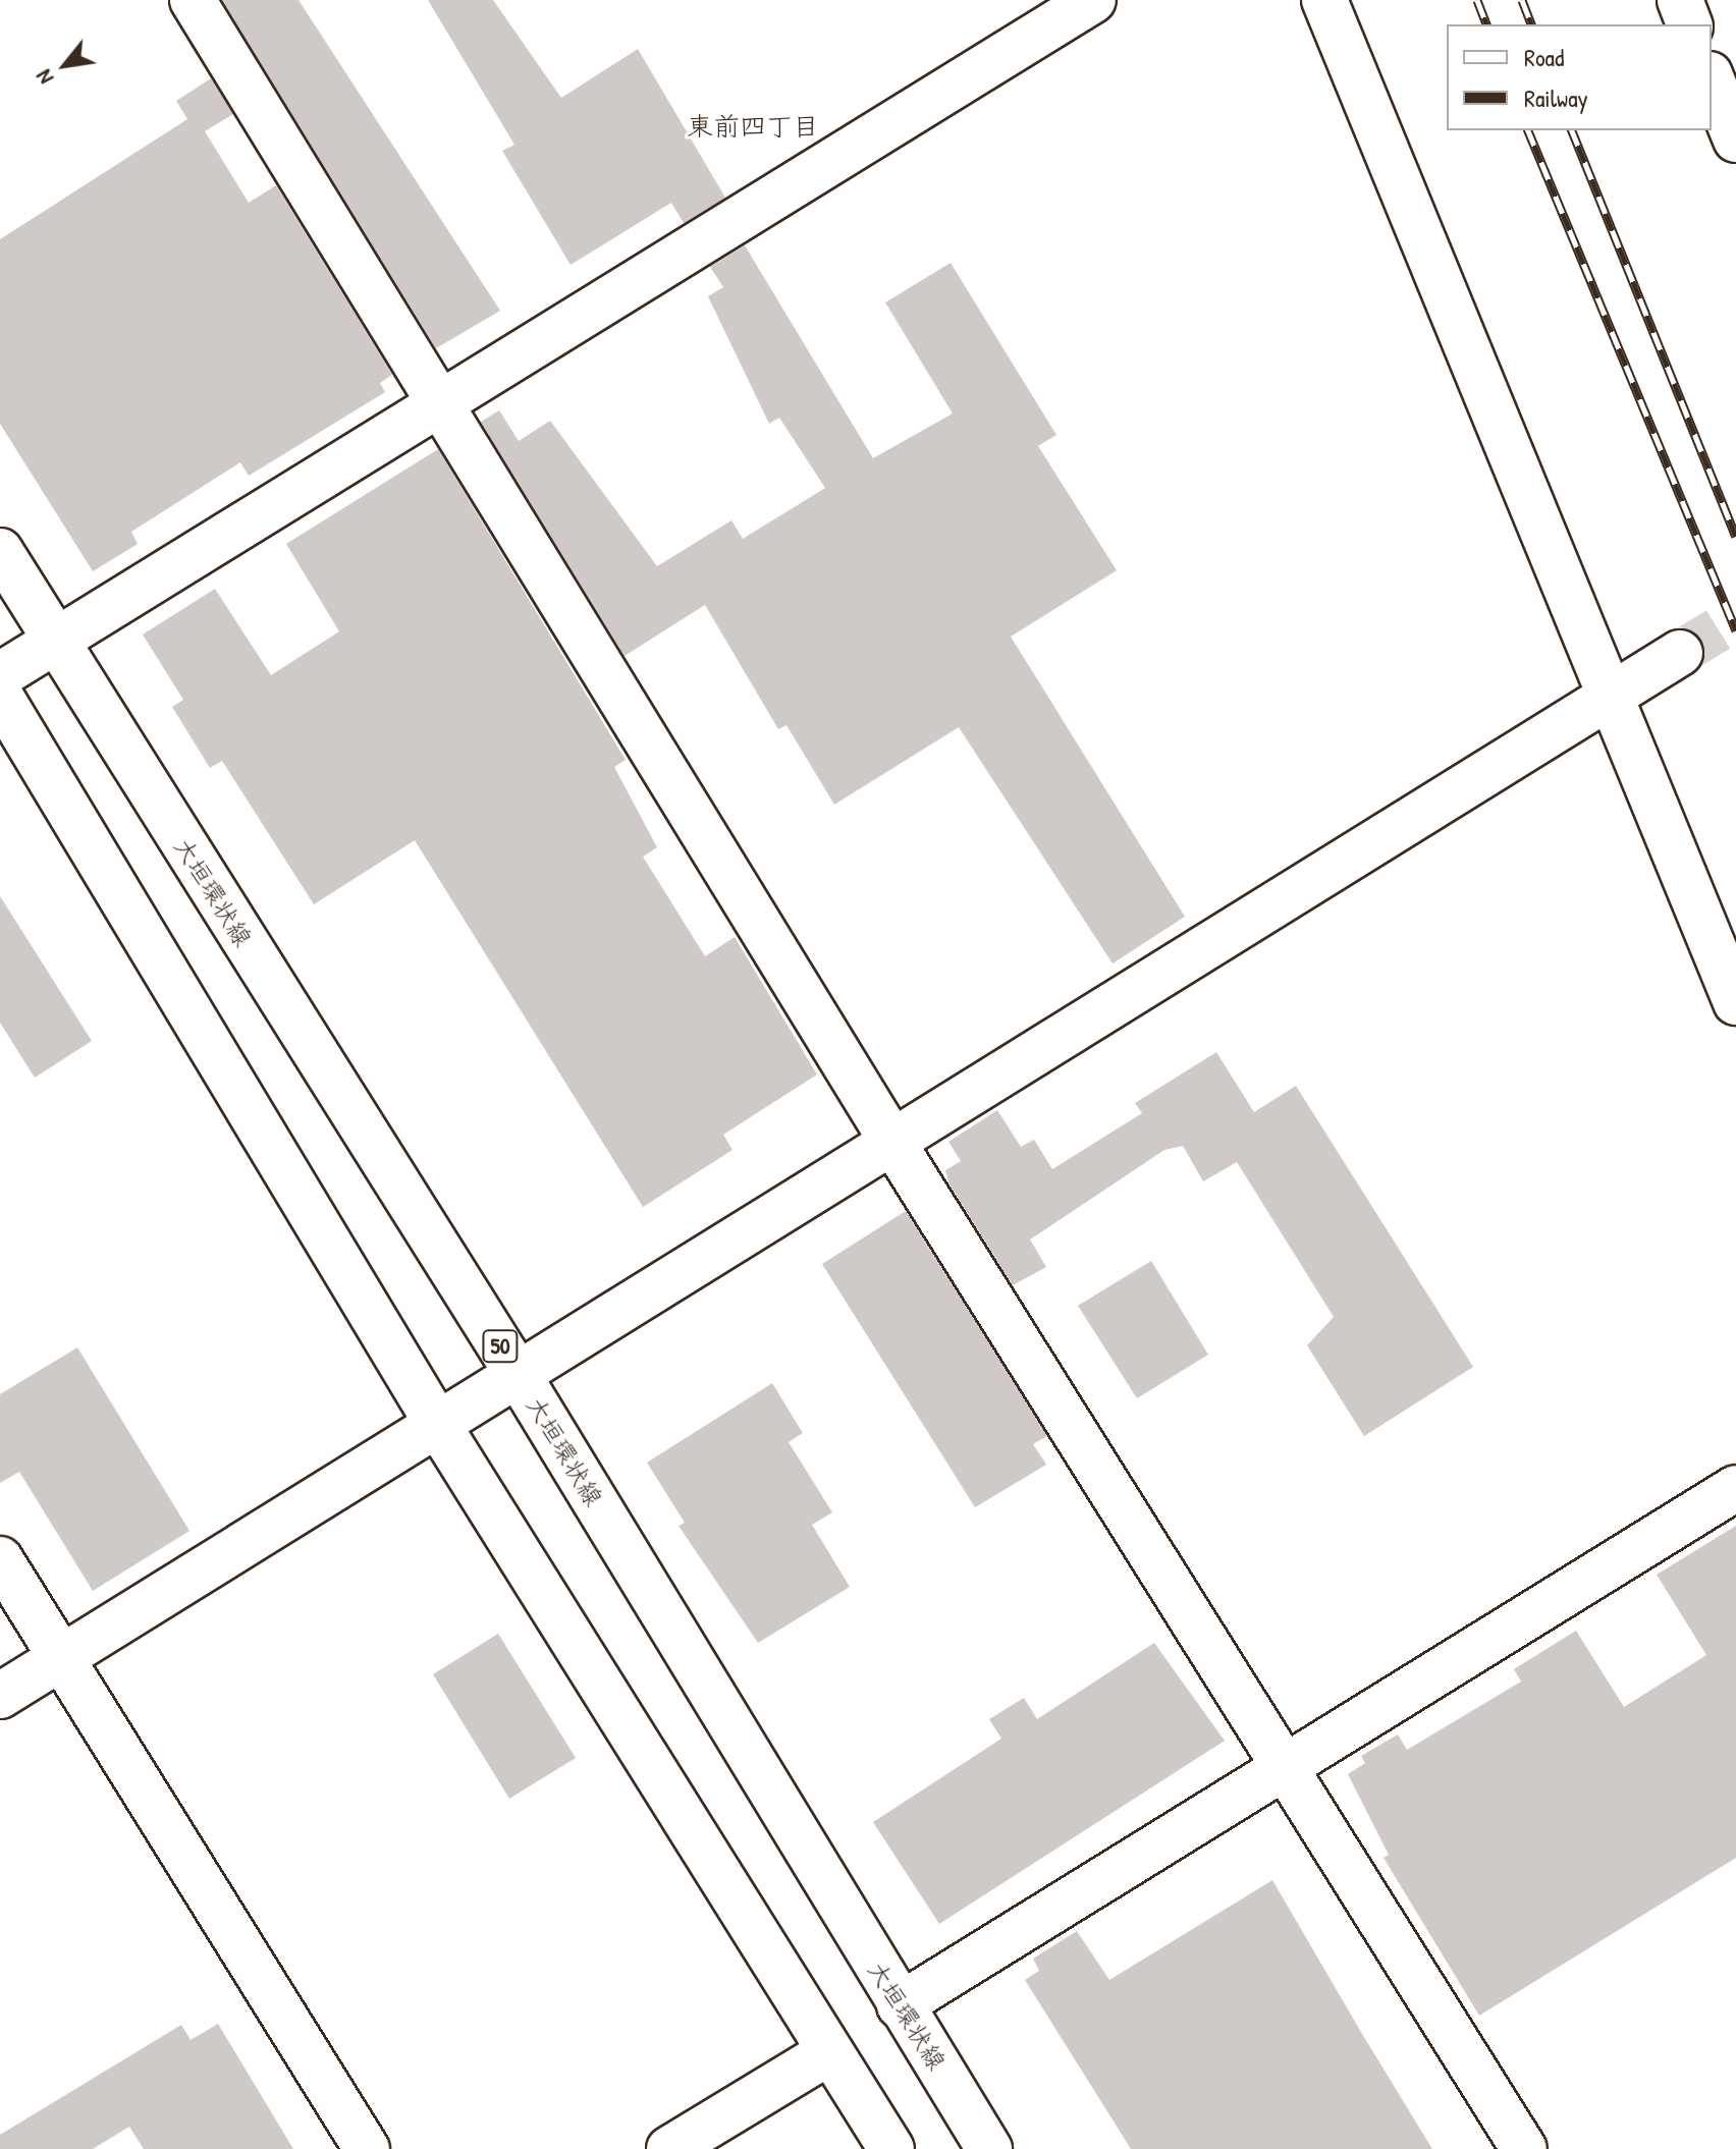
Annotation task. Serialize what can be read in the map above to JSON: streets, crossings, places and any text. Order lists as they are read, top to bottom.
{
  "streets": {
    "street": ["大垣環状線", "50"]
  },
  "districts": ["東前四丁目"],
  "legend": ["Road", "Railway"],
  "north": "bottom left"
}
